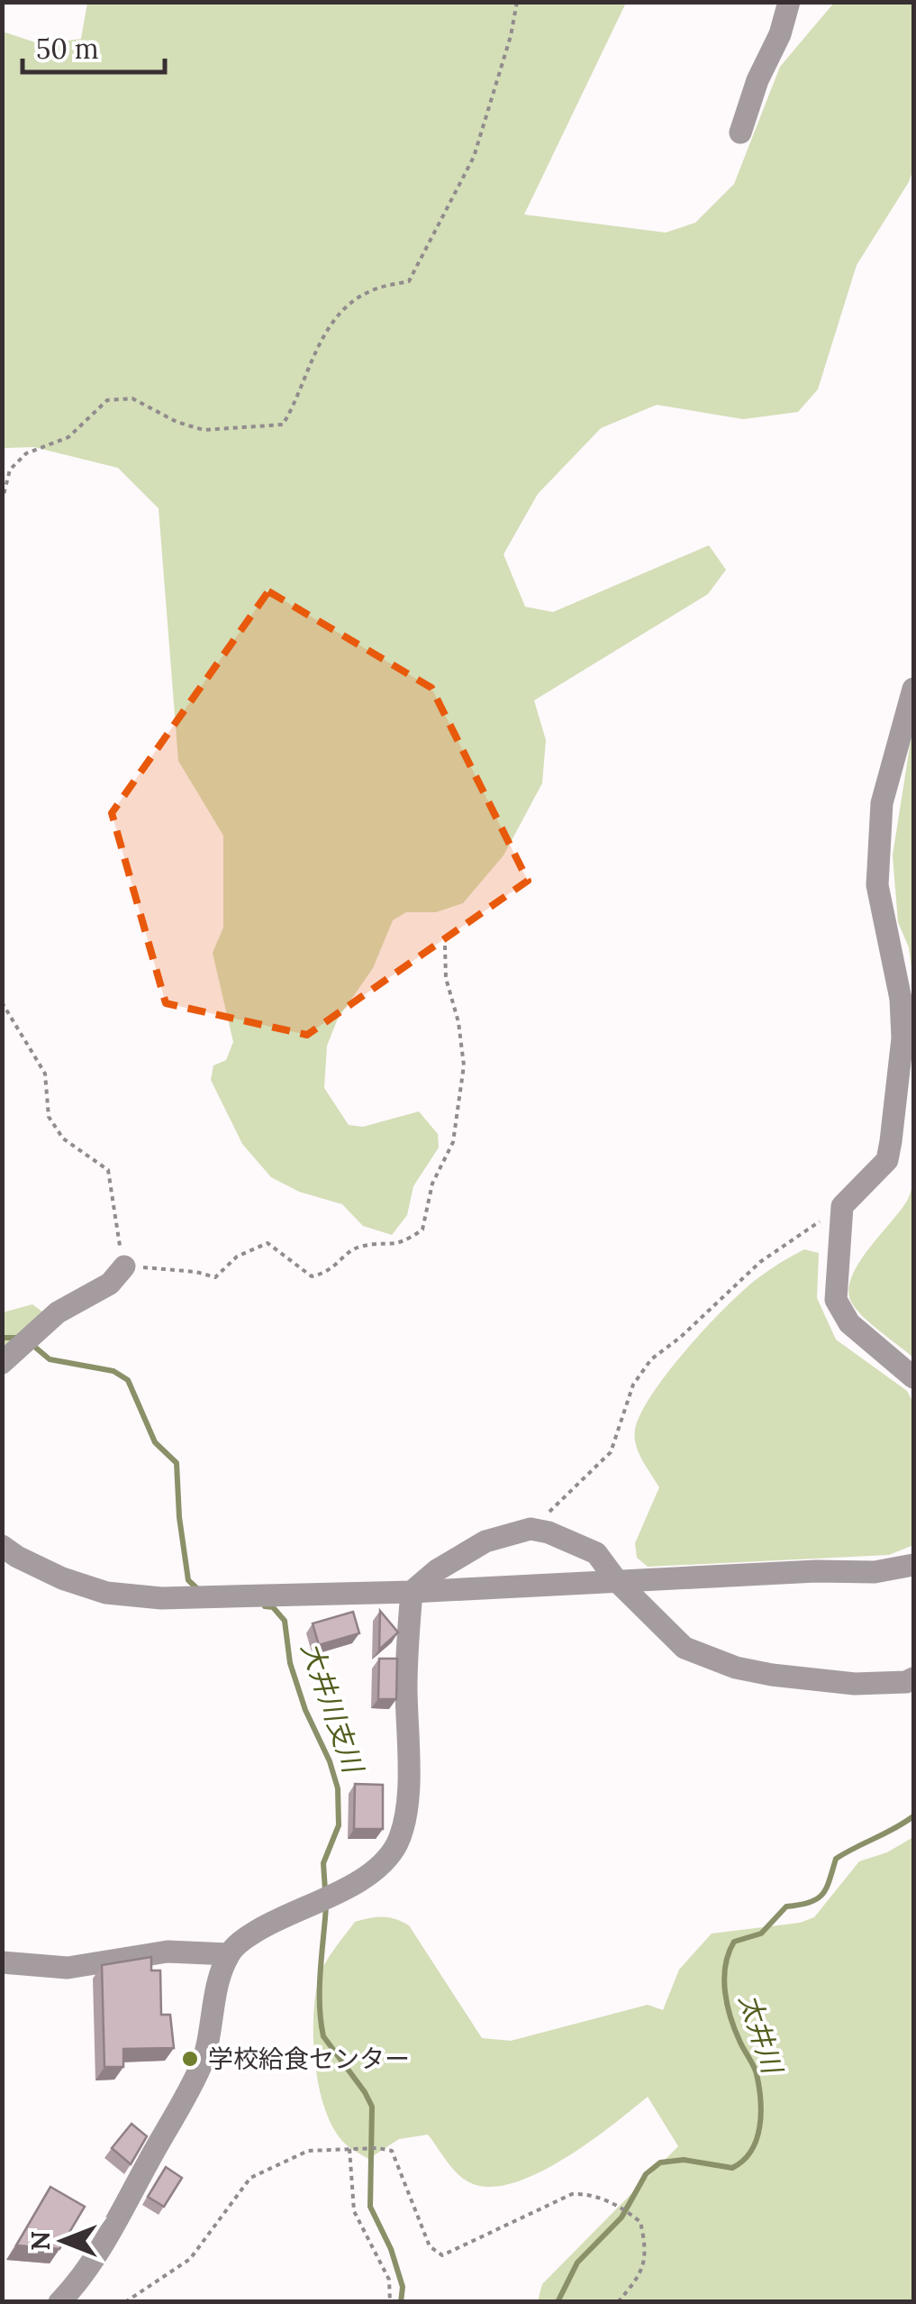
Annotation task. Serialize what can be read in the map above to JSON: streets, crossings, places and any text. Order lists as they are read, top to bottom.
{
  "water": ["大井川支川", "太井川"],
  "places": ["学校給食センター"],
  "scale_bar": "50 m",
  "north": "left"
}
